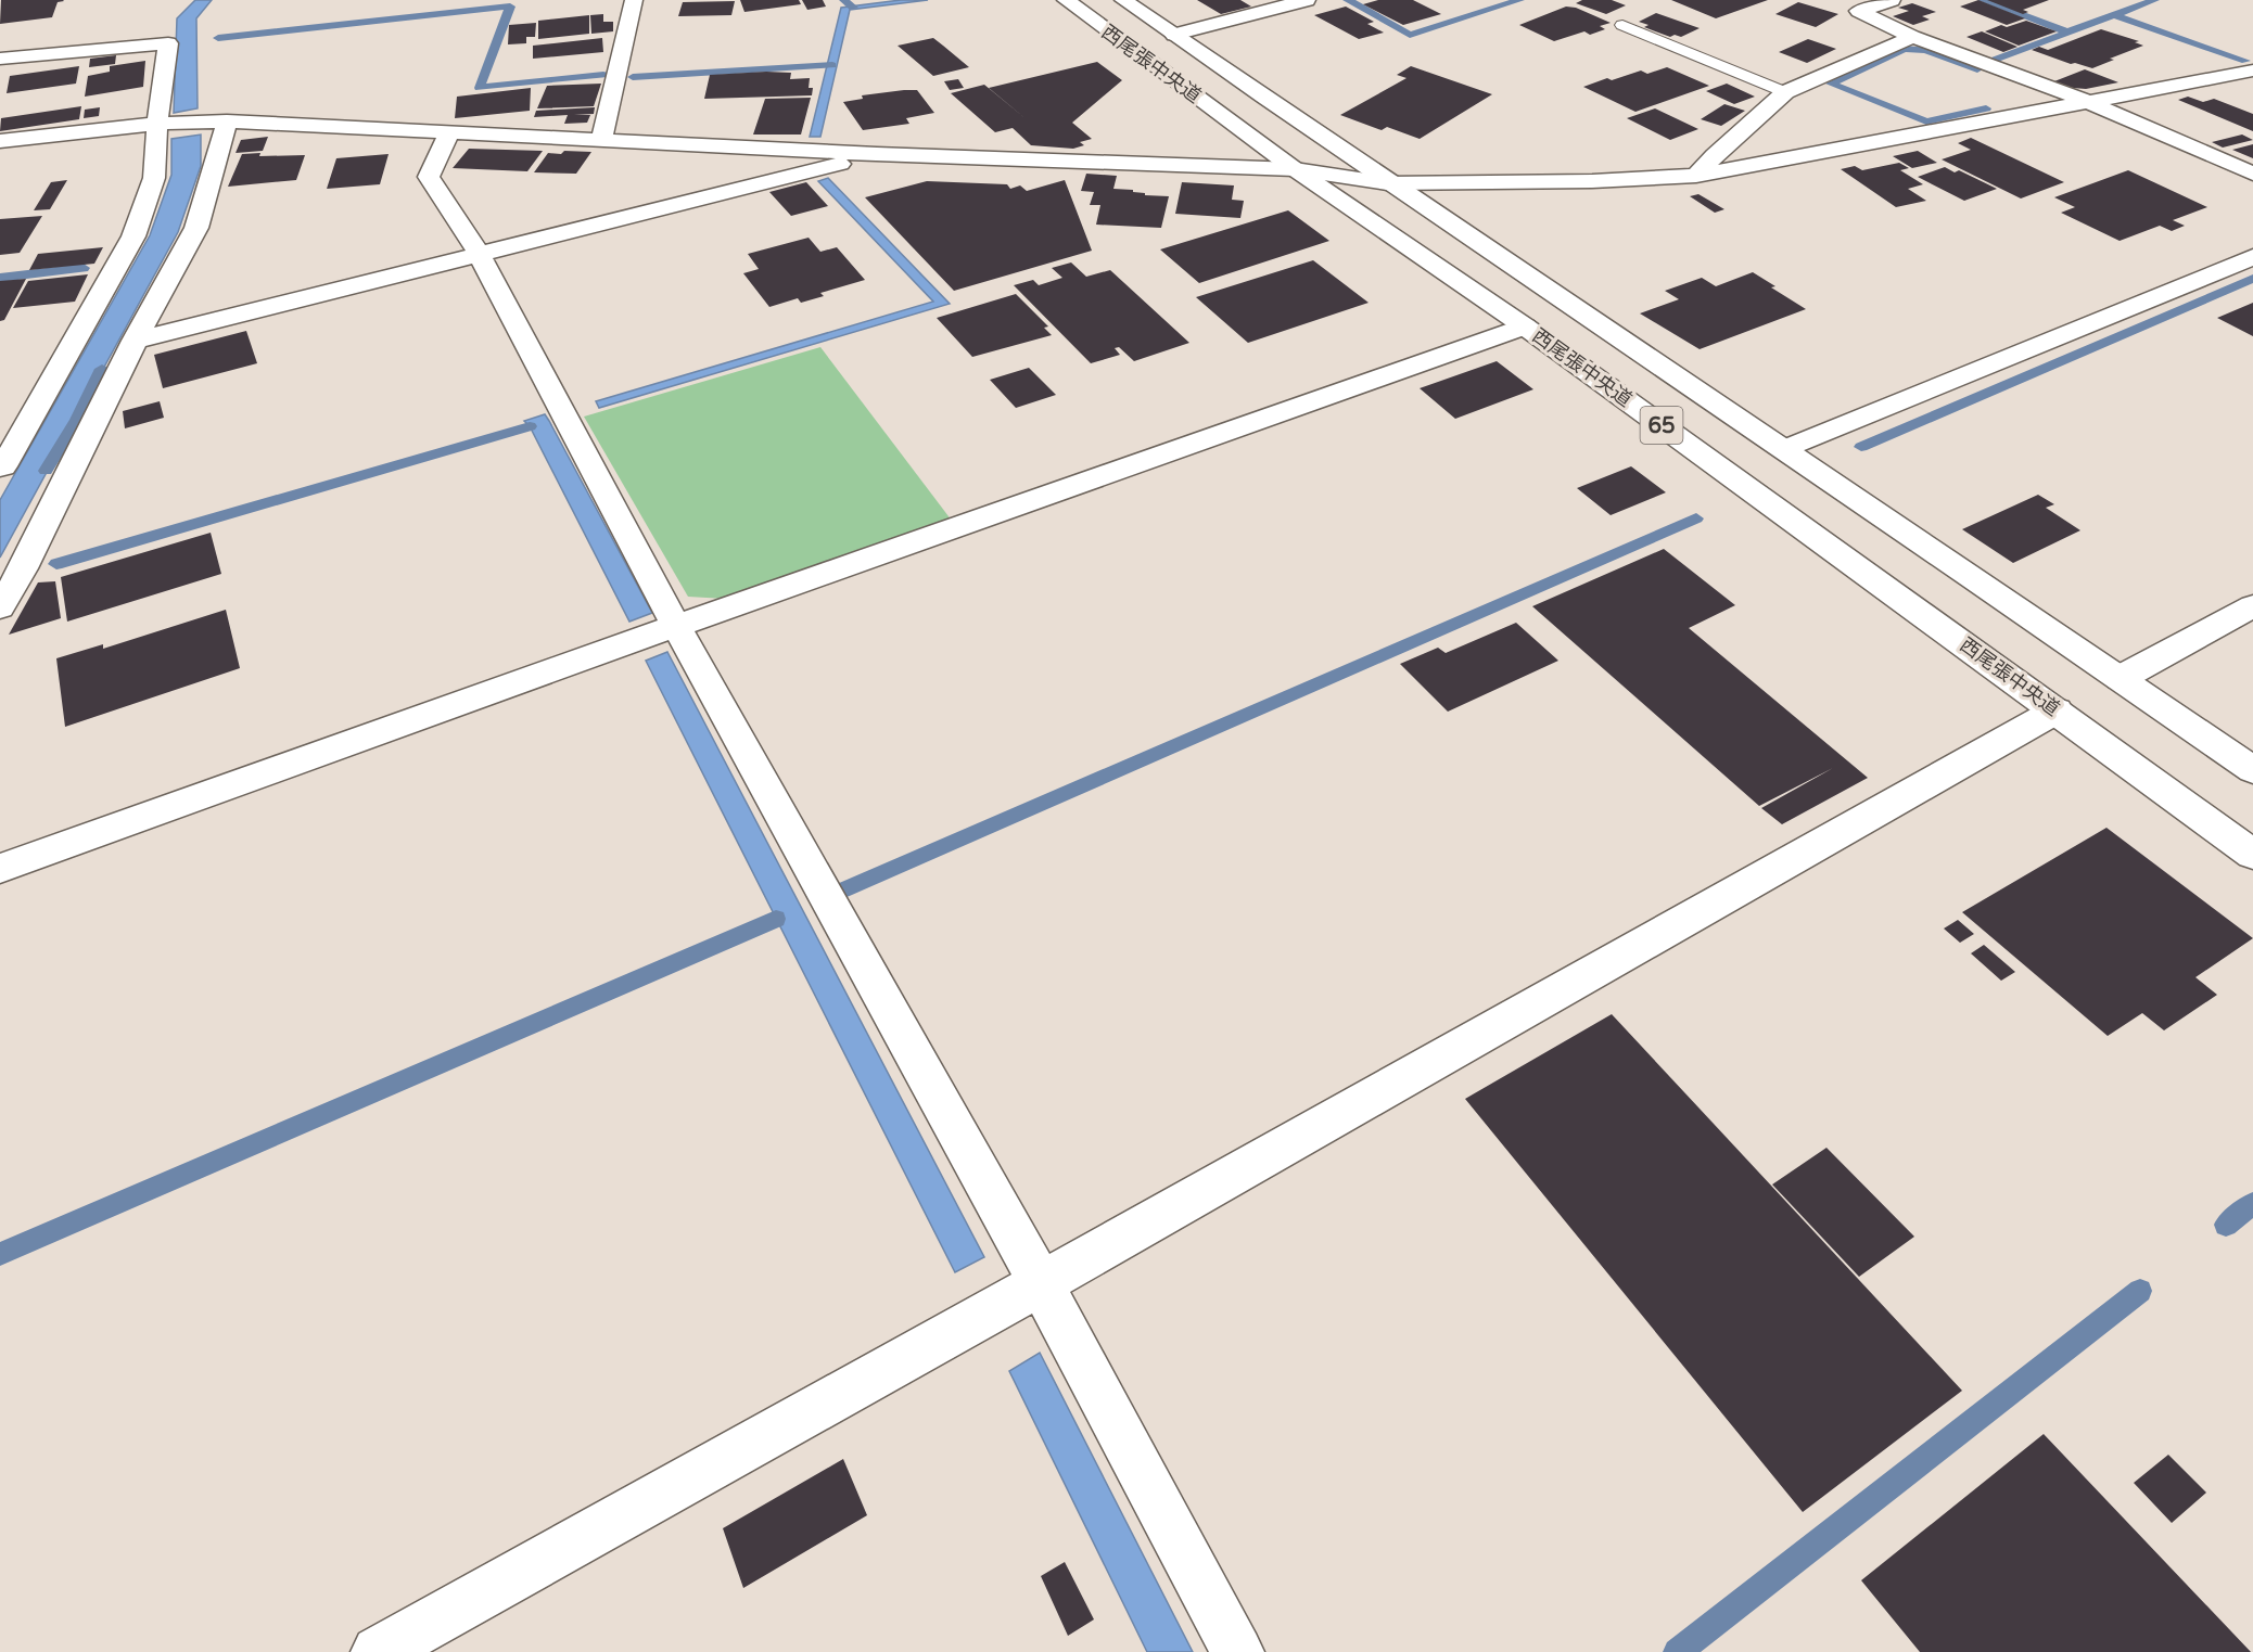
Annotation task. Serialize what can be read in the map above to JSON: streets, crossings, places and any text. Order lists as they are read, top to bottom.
{
  "streets": {
    "street": ["西尾張中央道", "65"]
  }
}
